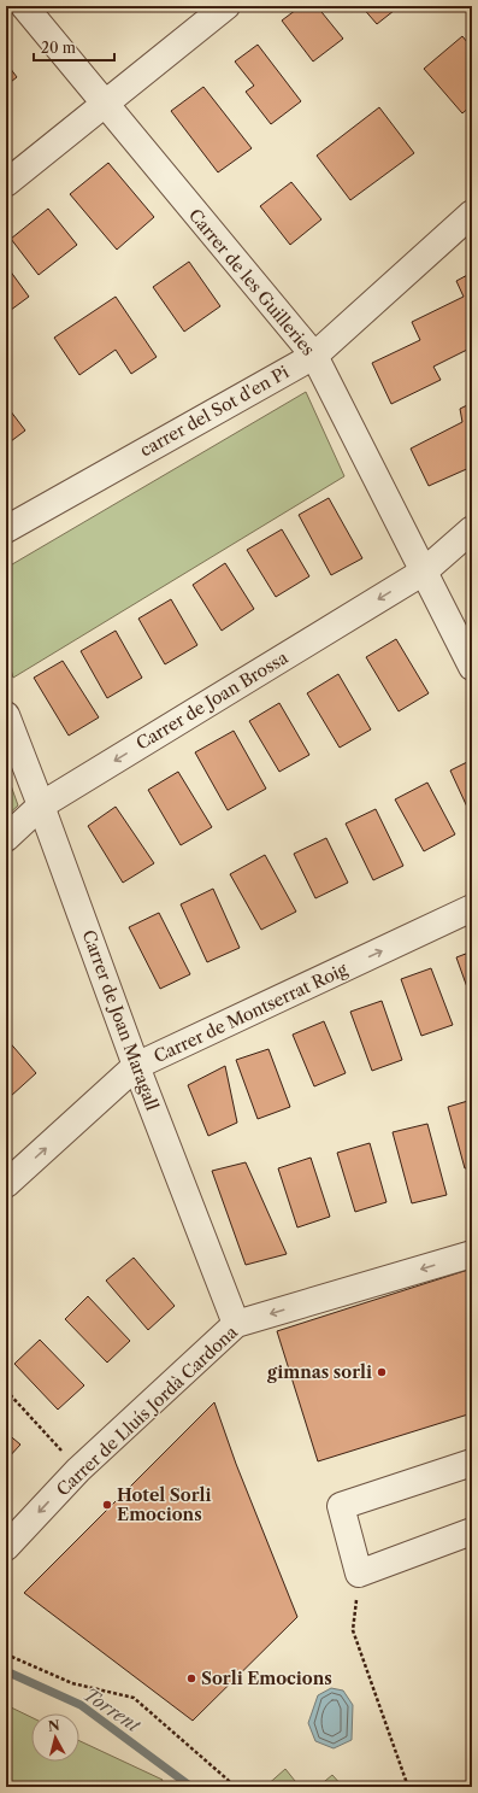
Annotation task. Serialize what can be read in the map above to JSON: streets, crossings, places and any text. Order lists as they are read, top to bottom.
{
  "streets": {
    "street": [
      "Carrer de les Guilleries",
      "carrer del Sot d'en Pi",
      "Carrer de Joan Brossa",
      "Carrer de Montserrat Roig",
      "Carrer de Joan Maragall",
      "Carrer de Lluís Jordà Cardona"
    ]
  },
  "crossings": [
    ["Carrer de les Guilleries", "carrer del Sot d'en Pi"],
    ["Carrer de les Guilleries", "Carrer de Joan Brossa"],
    ["Carrer de Joan Brossa", "Carrer de Joan Maragall"],
    ["Carrer de Montserrat Roig", "Carrer de Joan Maragall"],
    ["Carrer de Joan Maragall", "Carrer de Lluís Jordà Cardona"]
  ],
  "one_way": ["Carrer de Joan Brossa", "Carrer de Montserrat Roig", "Carrer de Lluís Jordà Cardona"],
  "water": ["Torrent"],
  "places": ["gimnas sorli", "Hotel Sorli Emocions", "Sorli Emocions"],
  "scale_bar": "20 m",
  "north": "top"
}
